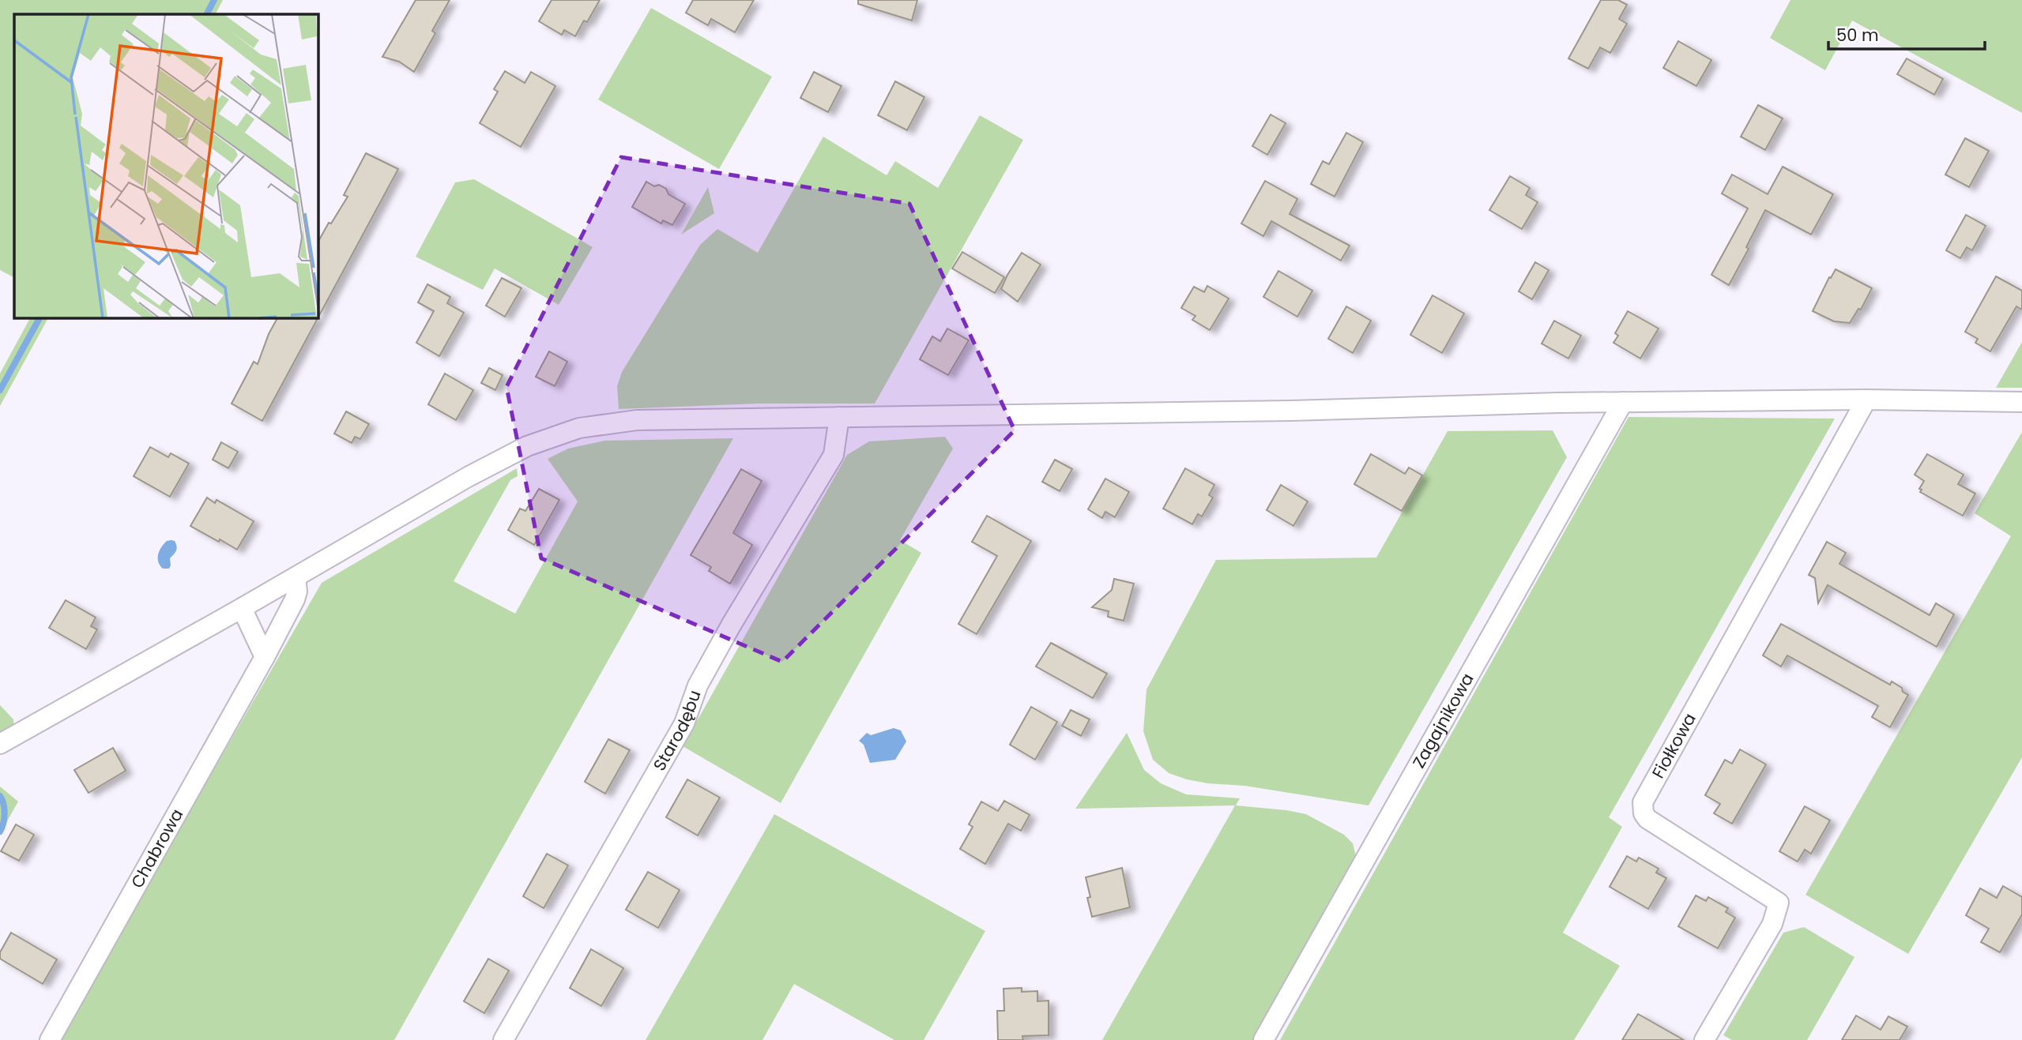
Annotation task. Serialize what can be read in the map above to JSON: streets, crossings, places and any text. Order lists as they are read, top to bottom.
{
  "streets": {
    "street": [
      "Zagajnikowa",
      "Starodębu",
      "Fiołkowa",
      "Chabrowa"
    ]
  },
  "scale_bar": "50 m"
}
